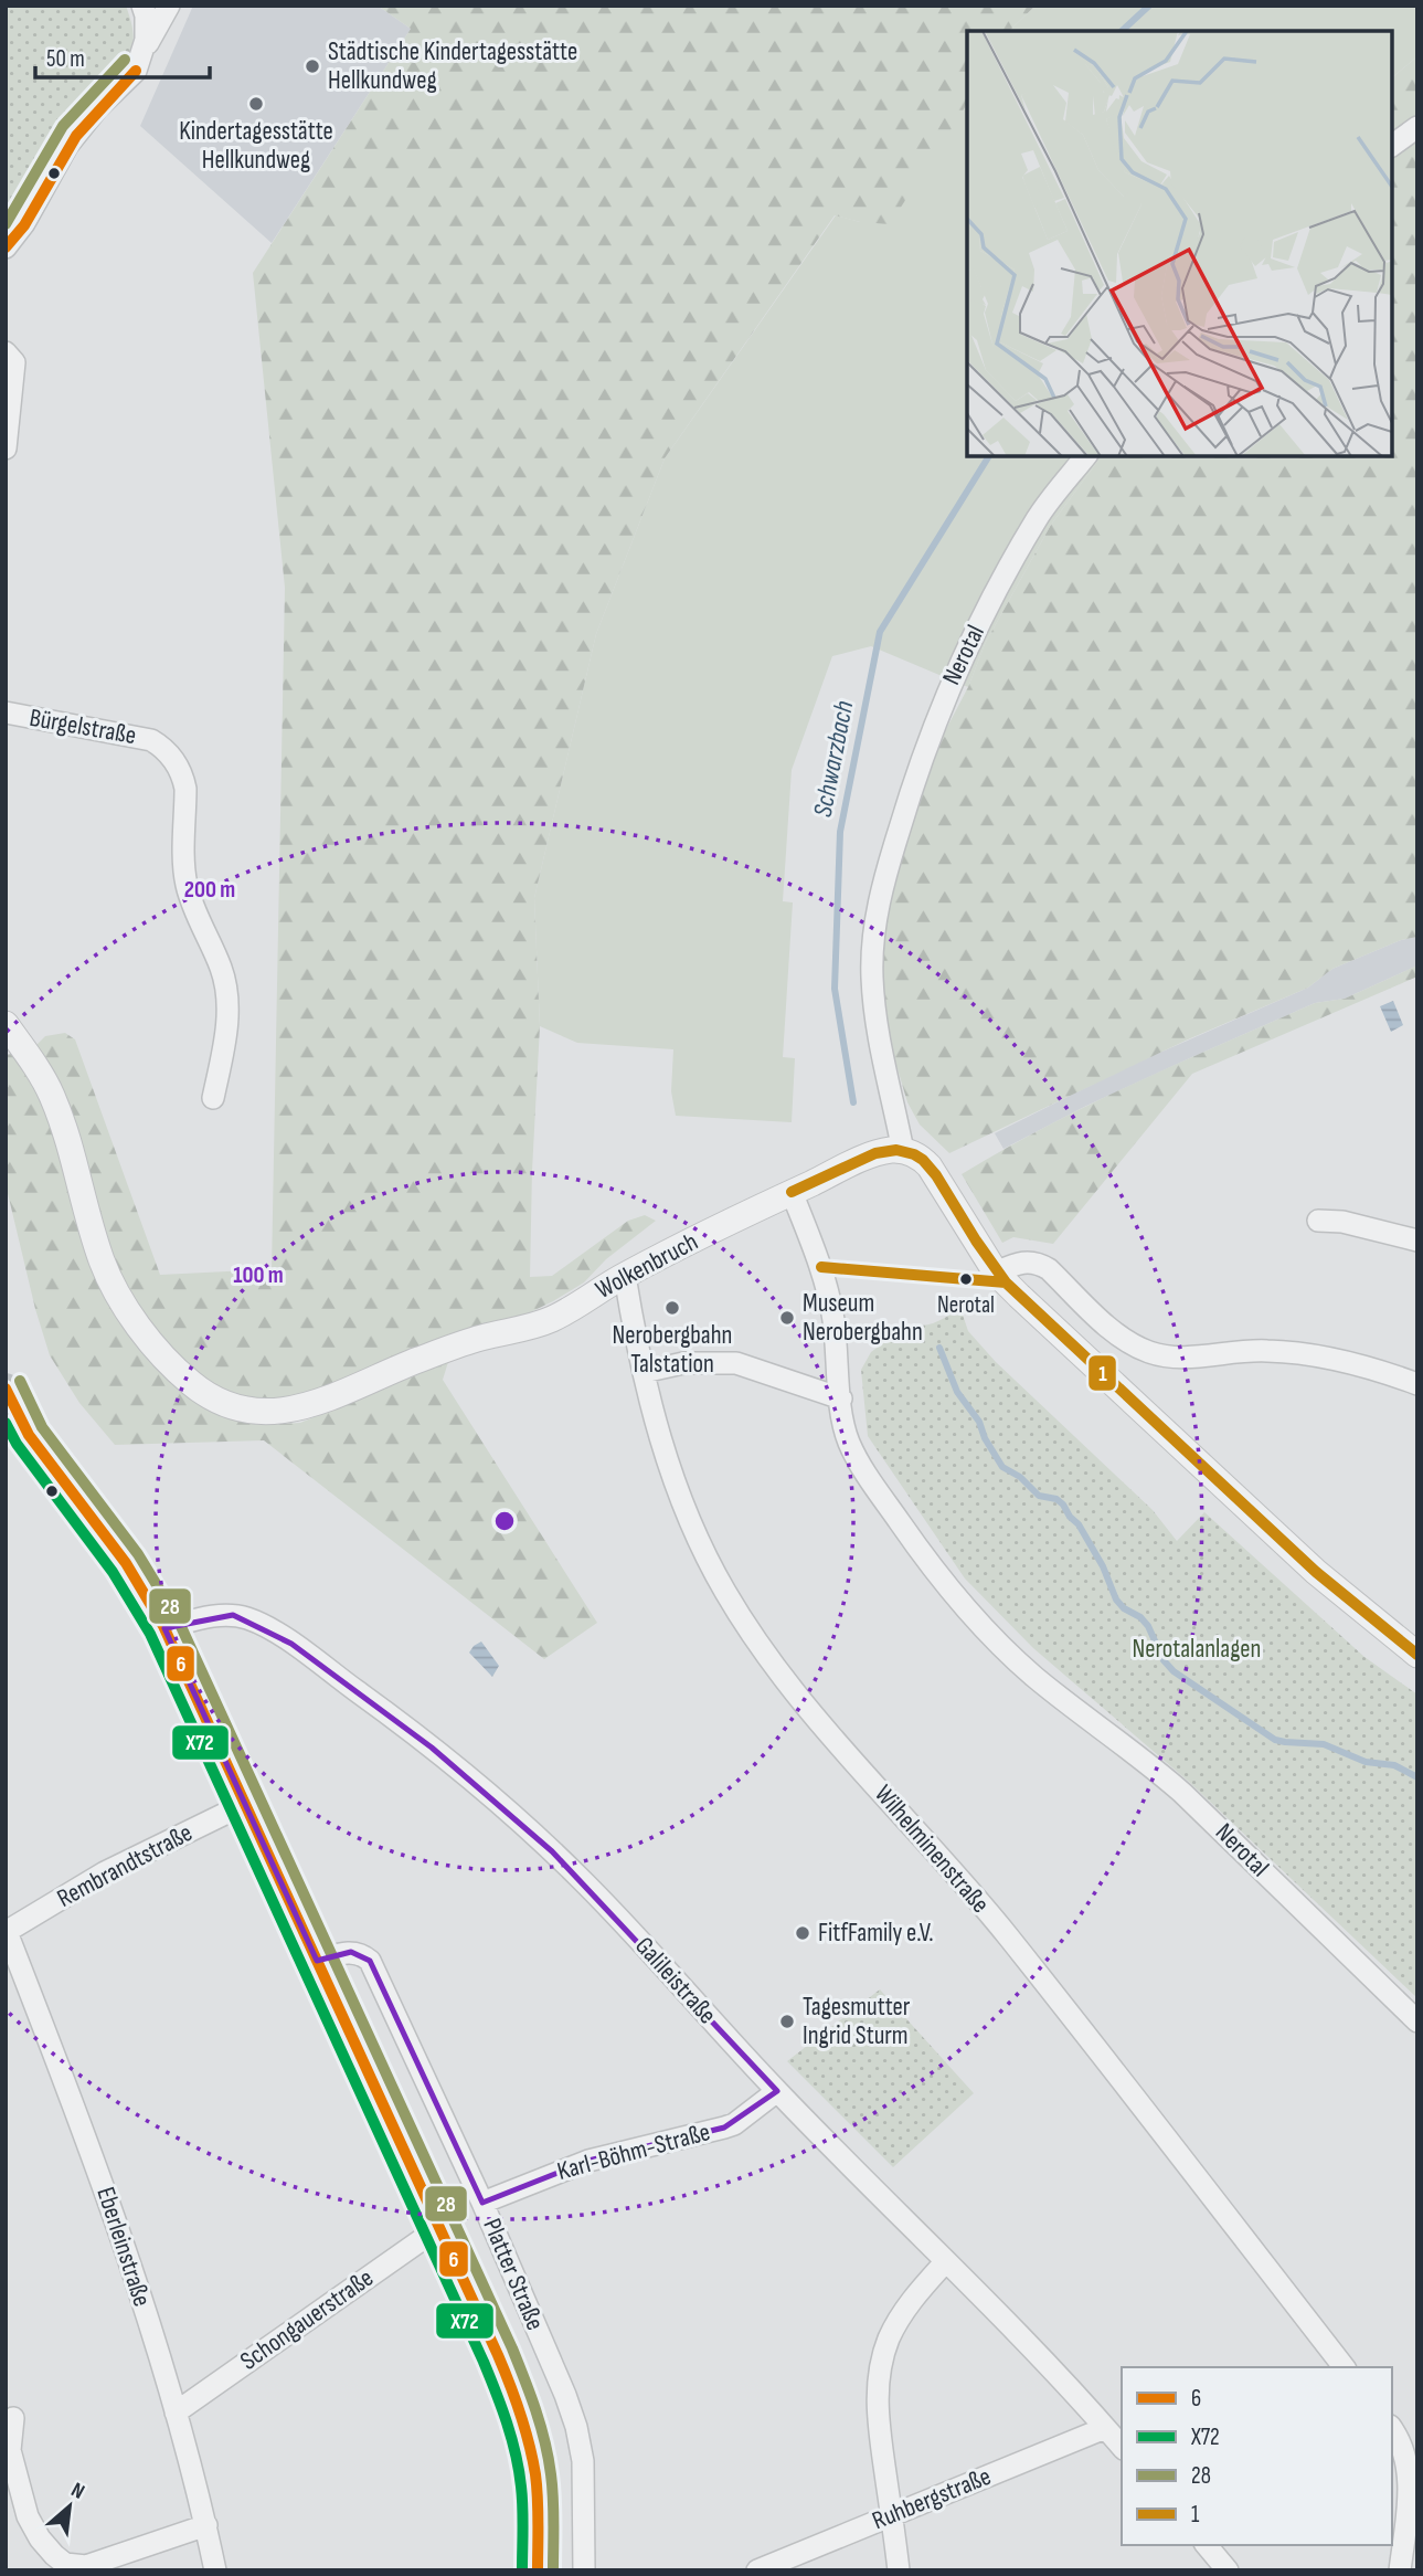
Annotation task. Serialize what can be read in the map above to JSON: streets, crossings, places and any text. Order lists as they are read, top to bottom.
{
  "streets": {
    "main road": ["Platter Straße"],
    "street": [
      "Nerotal",
      "Bürgelstraße",
      "Wolkenbruch",
      "Wilhelminenstraße",
      "Rembrandtstraße",
      "Galileistraße",
      "Karl-Böhm-Straße",
      "Eberleinstraße",
      "Schongauerstraße",
      "Ruhbergstraße"
    ]
  },
  "crossings": [
    ["Nerotal", "Wolkenbruch"],
    ["Wolkenbruch", "Wilhelminenstraße"],
    ["Rembrandtstraße", "Eberleinstraße"],
    ["Rembrandtstraße", "Platter Straße"],
    ["Galileistraße", "Karl-Böhm-Straße"],
    ["Galileistraße", "Platter Straße"],
    ["Galileistraße", "Ruhbergstraße"],
    ["Karl-Böhm-Straße", "Platter Straße"],
    ["Eberleinstraße", "Schongauerstraße"],
    ["Platter Straße", "Schongauerstraße"]
  ],
  "water": ["Schwarzbach"],
  "parks": ["Nerotalanlagen"],
  "places": [
    "Städtische Kindertagesstätte Hellkundweg",
    "Kindertagesstätte Hellkundweg",
    "Nerotal",
    "Nerobergbahn Talstation",
    "Museum Nerobergbahn",
    "FitfFamily e.V.",
    "Tagesmutter Ingrid Sturm"
  ],
  "lines": [
    "transit line 28",
    "transit line 6",
    "transit line 1",
    "transit line X72"
  ],
  "legend": [
    "6",
    "X72",
    "28",
    "1"
  ],
  "scale_bar": "50 m",
  "north": "top right",
  "rings": ["200 m", "100 m"]
}
